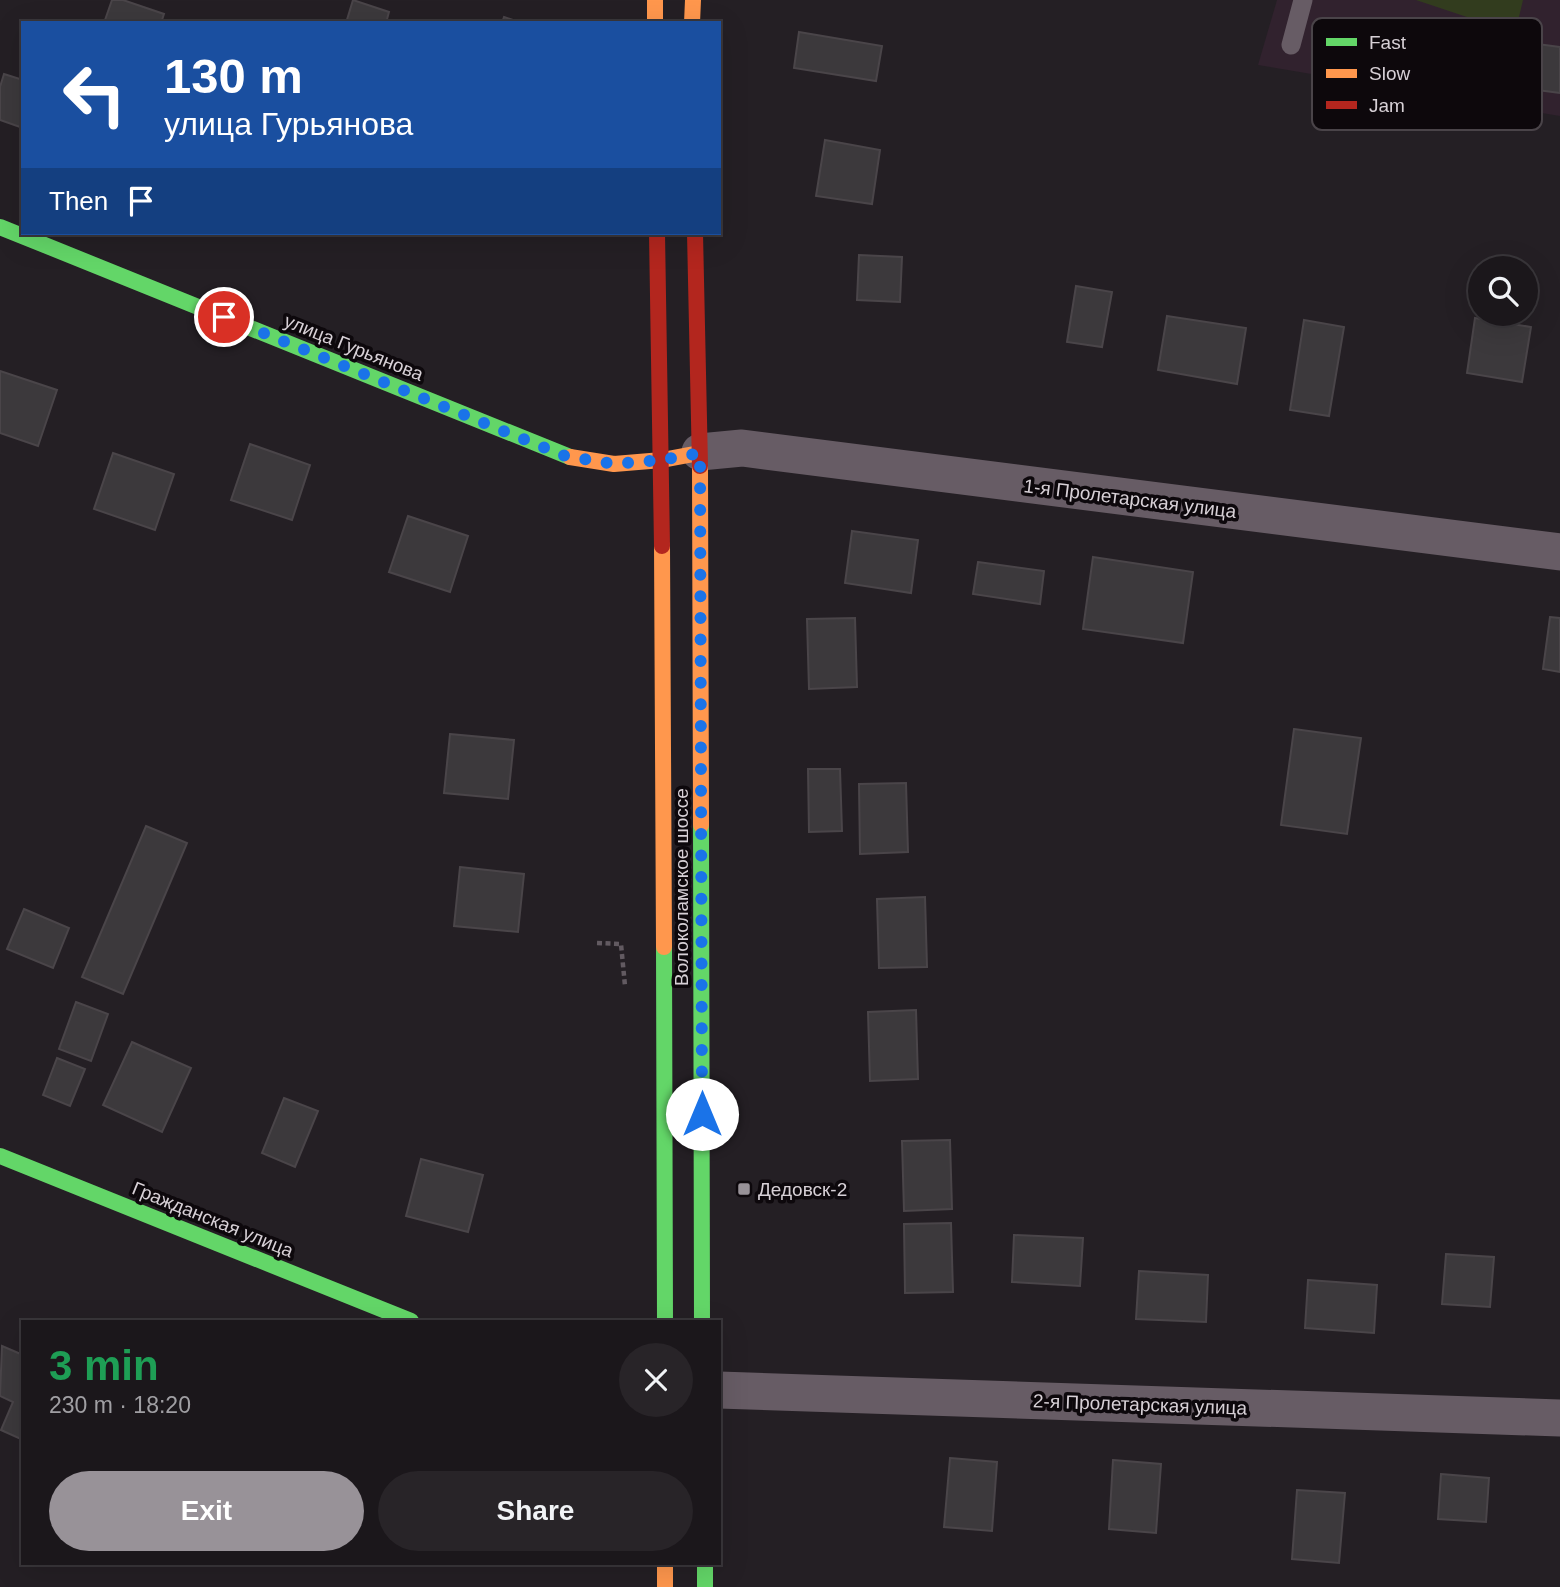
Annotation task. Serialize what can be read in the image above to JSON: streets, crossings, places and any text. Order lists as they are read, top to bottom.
{
  "streets": {
    "main road": ["улица Гурьянова", "Волоколамское шоссе", "Гражданская улица"],
    "street": ["1-я Пролетарская улица", "2-я Пролетарская улица"]
  },
  "crossings": [
    ["улица Гурьянова", "1-я Пролетарская улица"],
    ["улица Гурьянова", "Волоколамское шоссе"],
    ["1-я Пролетарская улица", "Волоколамское шоссе"]
  ],
  "places": {
    "transit": ["Дедовск-2"]
  },
  "legend": ["Fast", "Slow", "Jam"],
  "page": {
    "turn": ["130 m", "улица Гурьянова"],
    "then": "Then",
    "heading": ["3 min", "230 m · 18:20"],
    "buttons": ["Exit", "Share"]
  }
}
